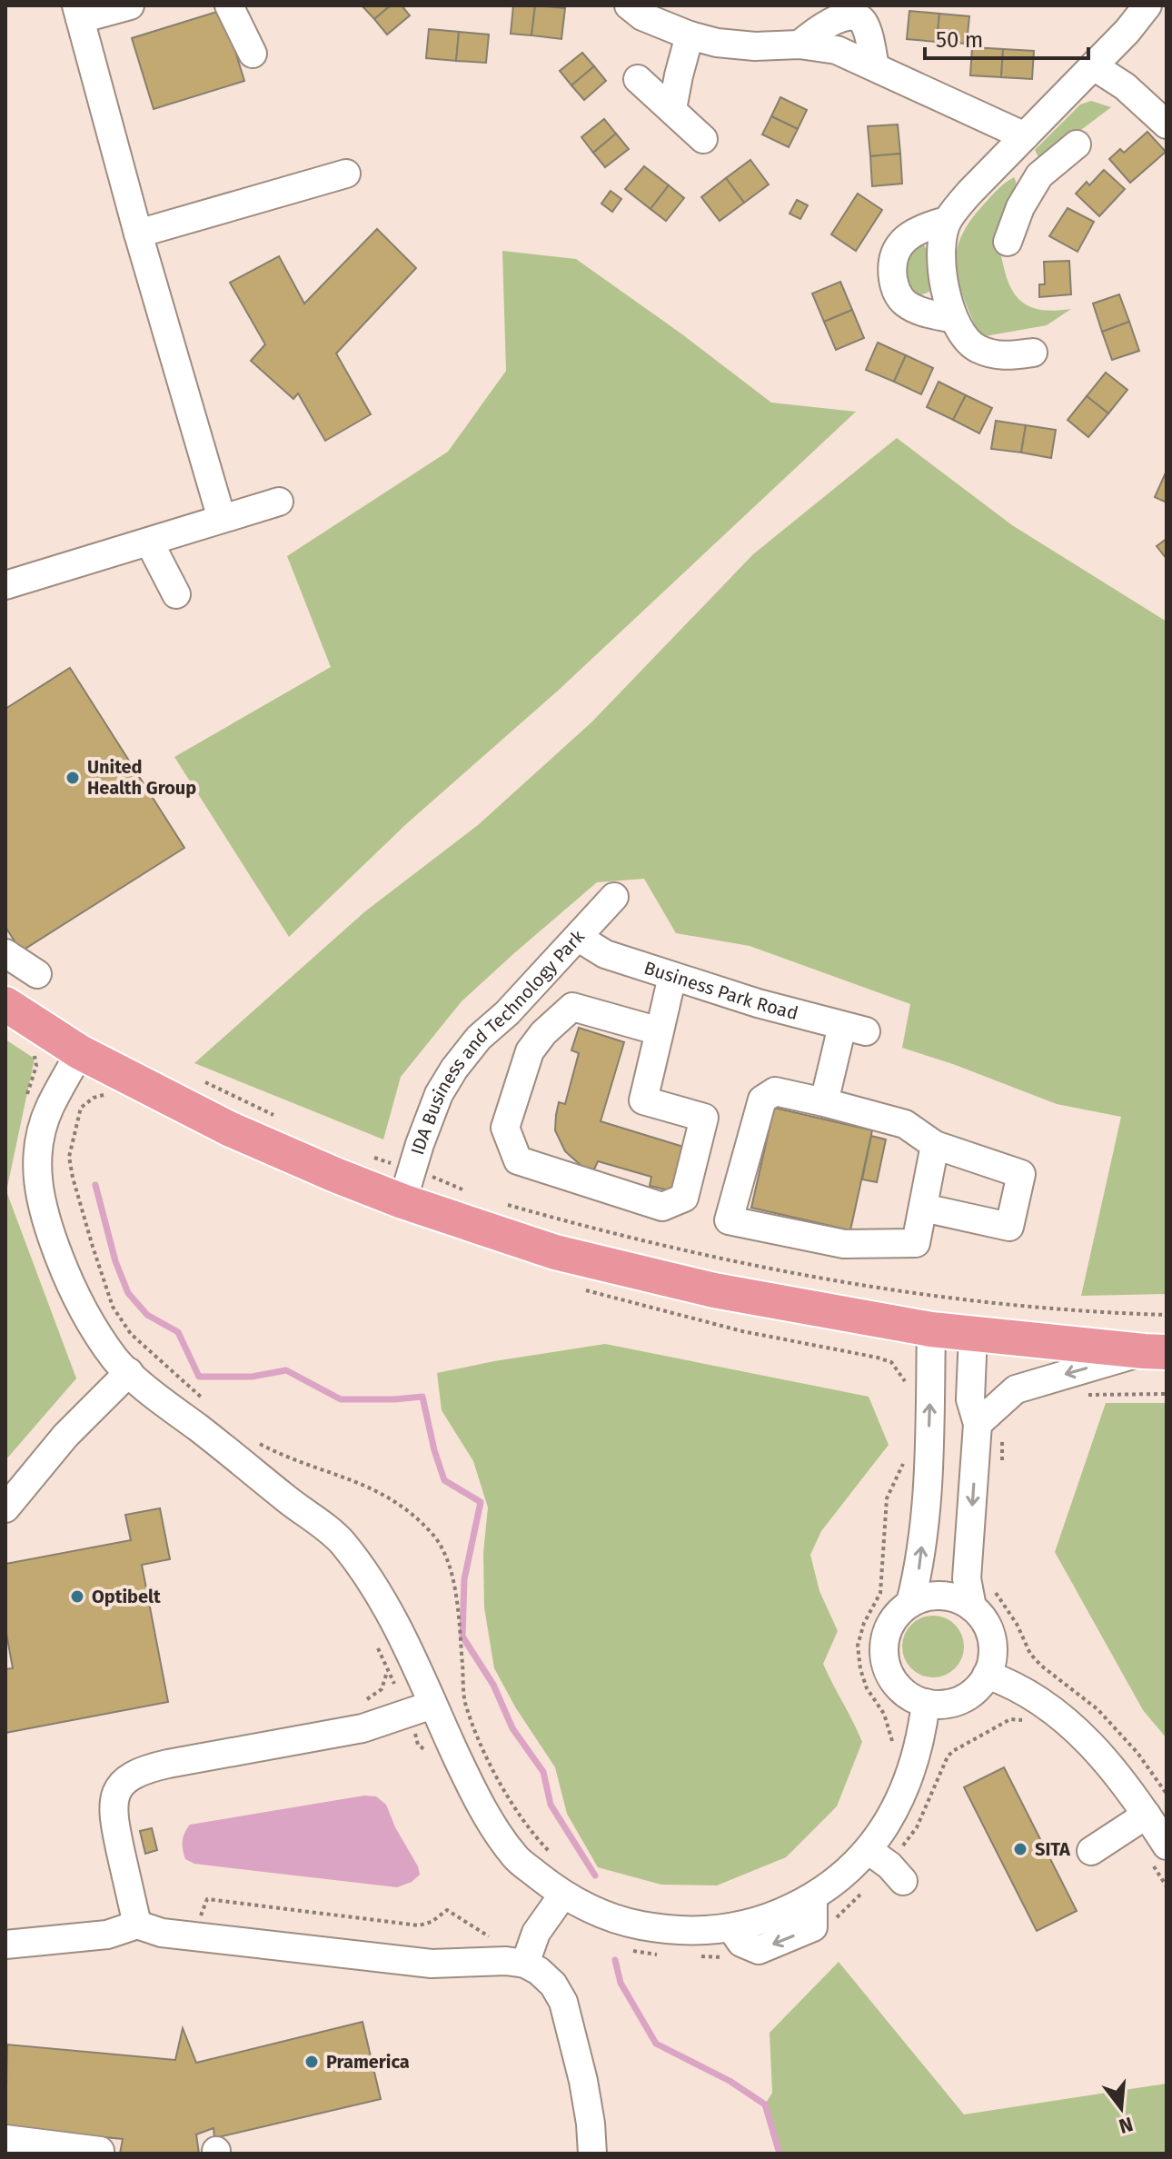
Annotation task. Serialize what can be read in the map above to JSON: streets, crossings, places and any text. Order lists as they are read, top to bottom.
{
  "streets": {
    "street": ["Business Park Road", "IDA Business and Technology Park"]
  },
  "crossings": [
    ["Business Park Road", "IDA Business and Technology Park"]
  ],
  "places": [
    "United Health Group",
    "Optibelt",
    "SITA",
    "Pramerica"
  ],
  "scale_bar": "50 m",
  "north": "bottom"
}
